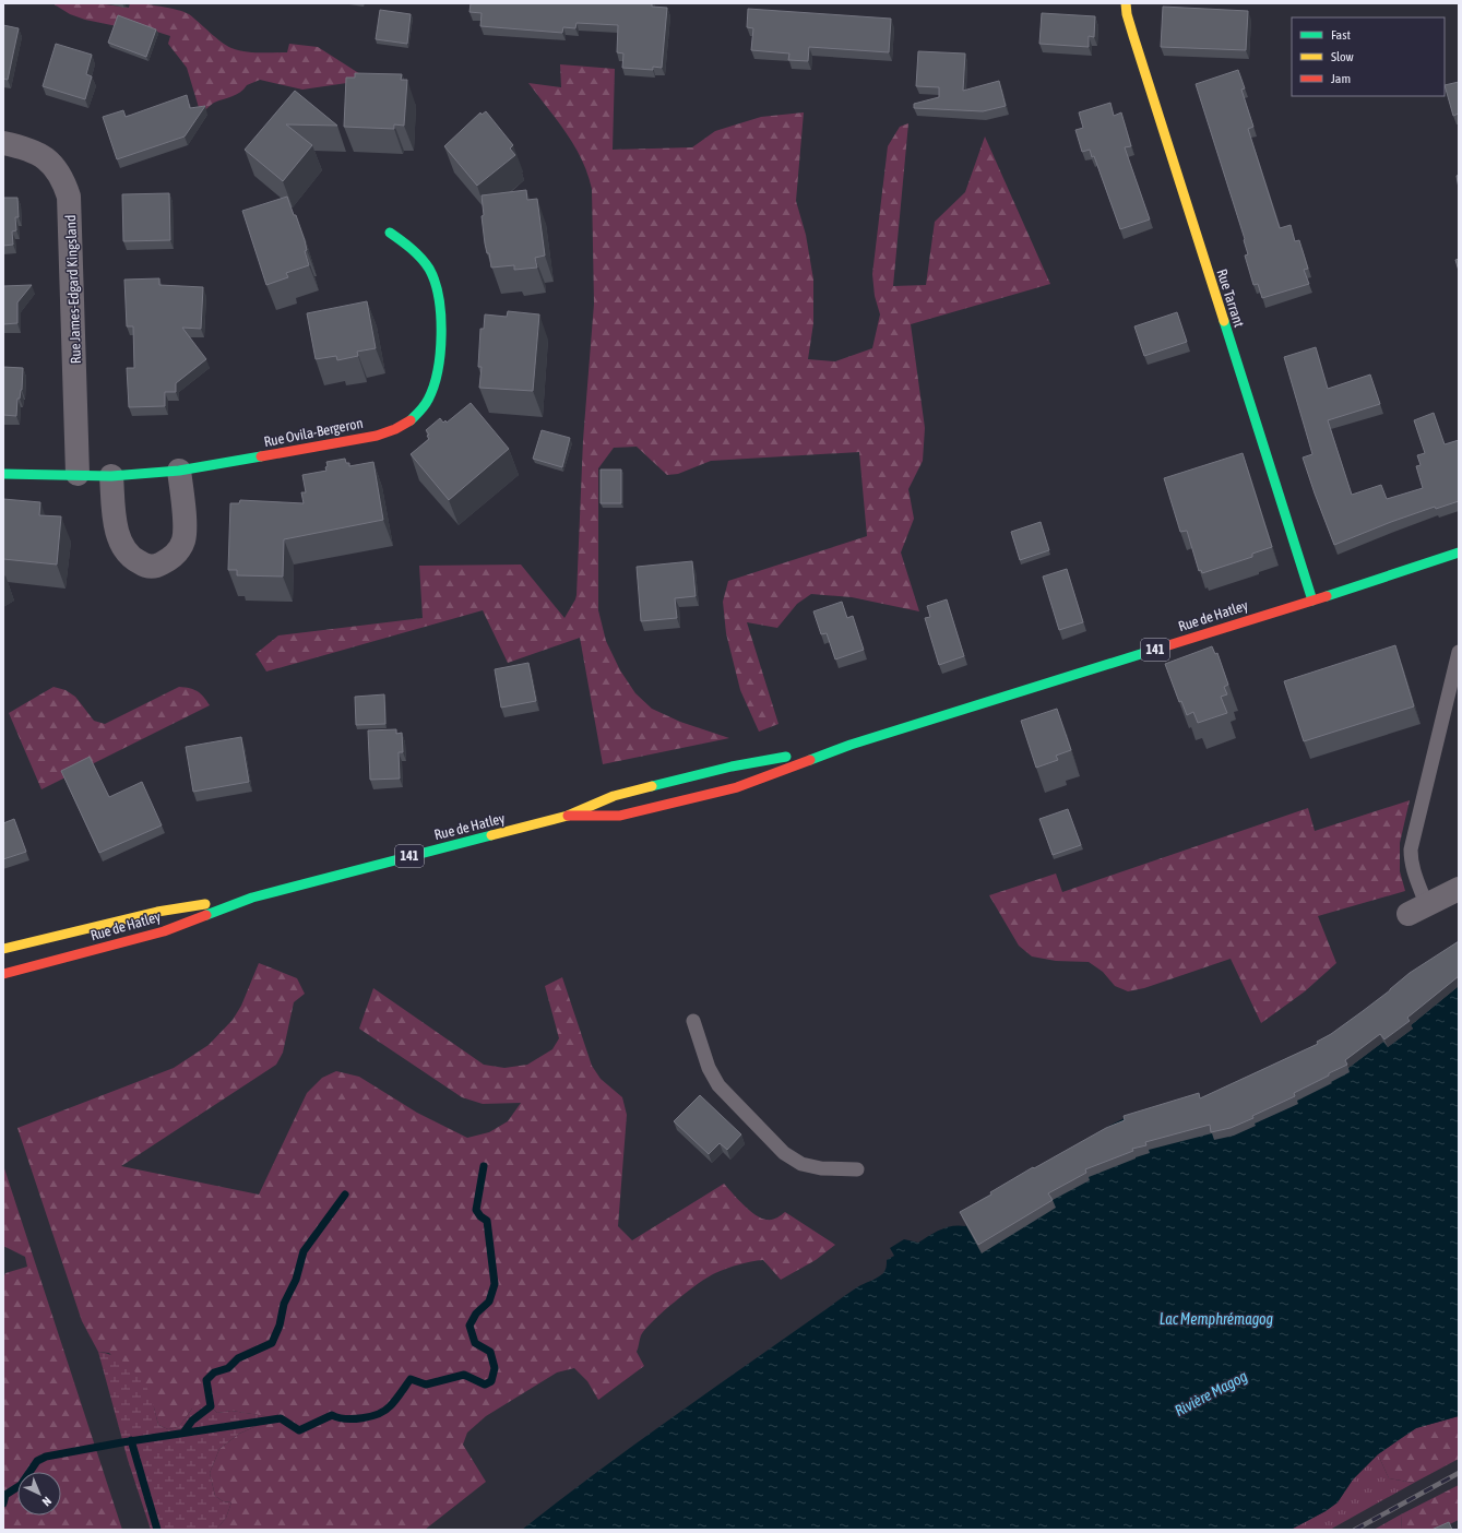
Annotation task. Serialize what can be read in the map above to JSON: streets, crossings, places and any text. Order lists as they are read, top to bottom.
{
  "streets": {
    "main road": [
      "Rue Tarrant",
      "Rue Ovila-Bergeron",
      "Rue de Hatley",
      "141"
    ],
    "street": ["Rue James-Edgard Kingsland"]
  },
  "crossings": [
    ["Rue James-Edgard Kingsland", "Rue Ovila-Bergeron"],
    ["Rue Tarrant", "Rue de Hatley"]
  ],
  "water": ["Lac Memphrémagog", "Rivière Magog"],
  "legend": ["Fast", "Slow", "Jam"],
  "north": "bottom right"
}
